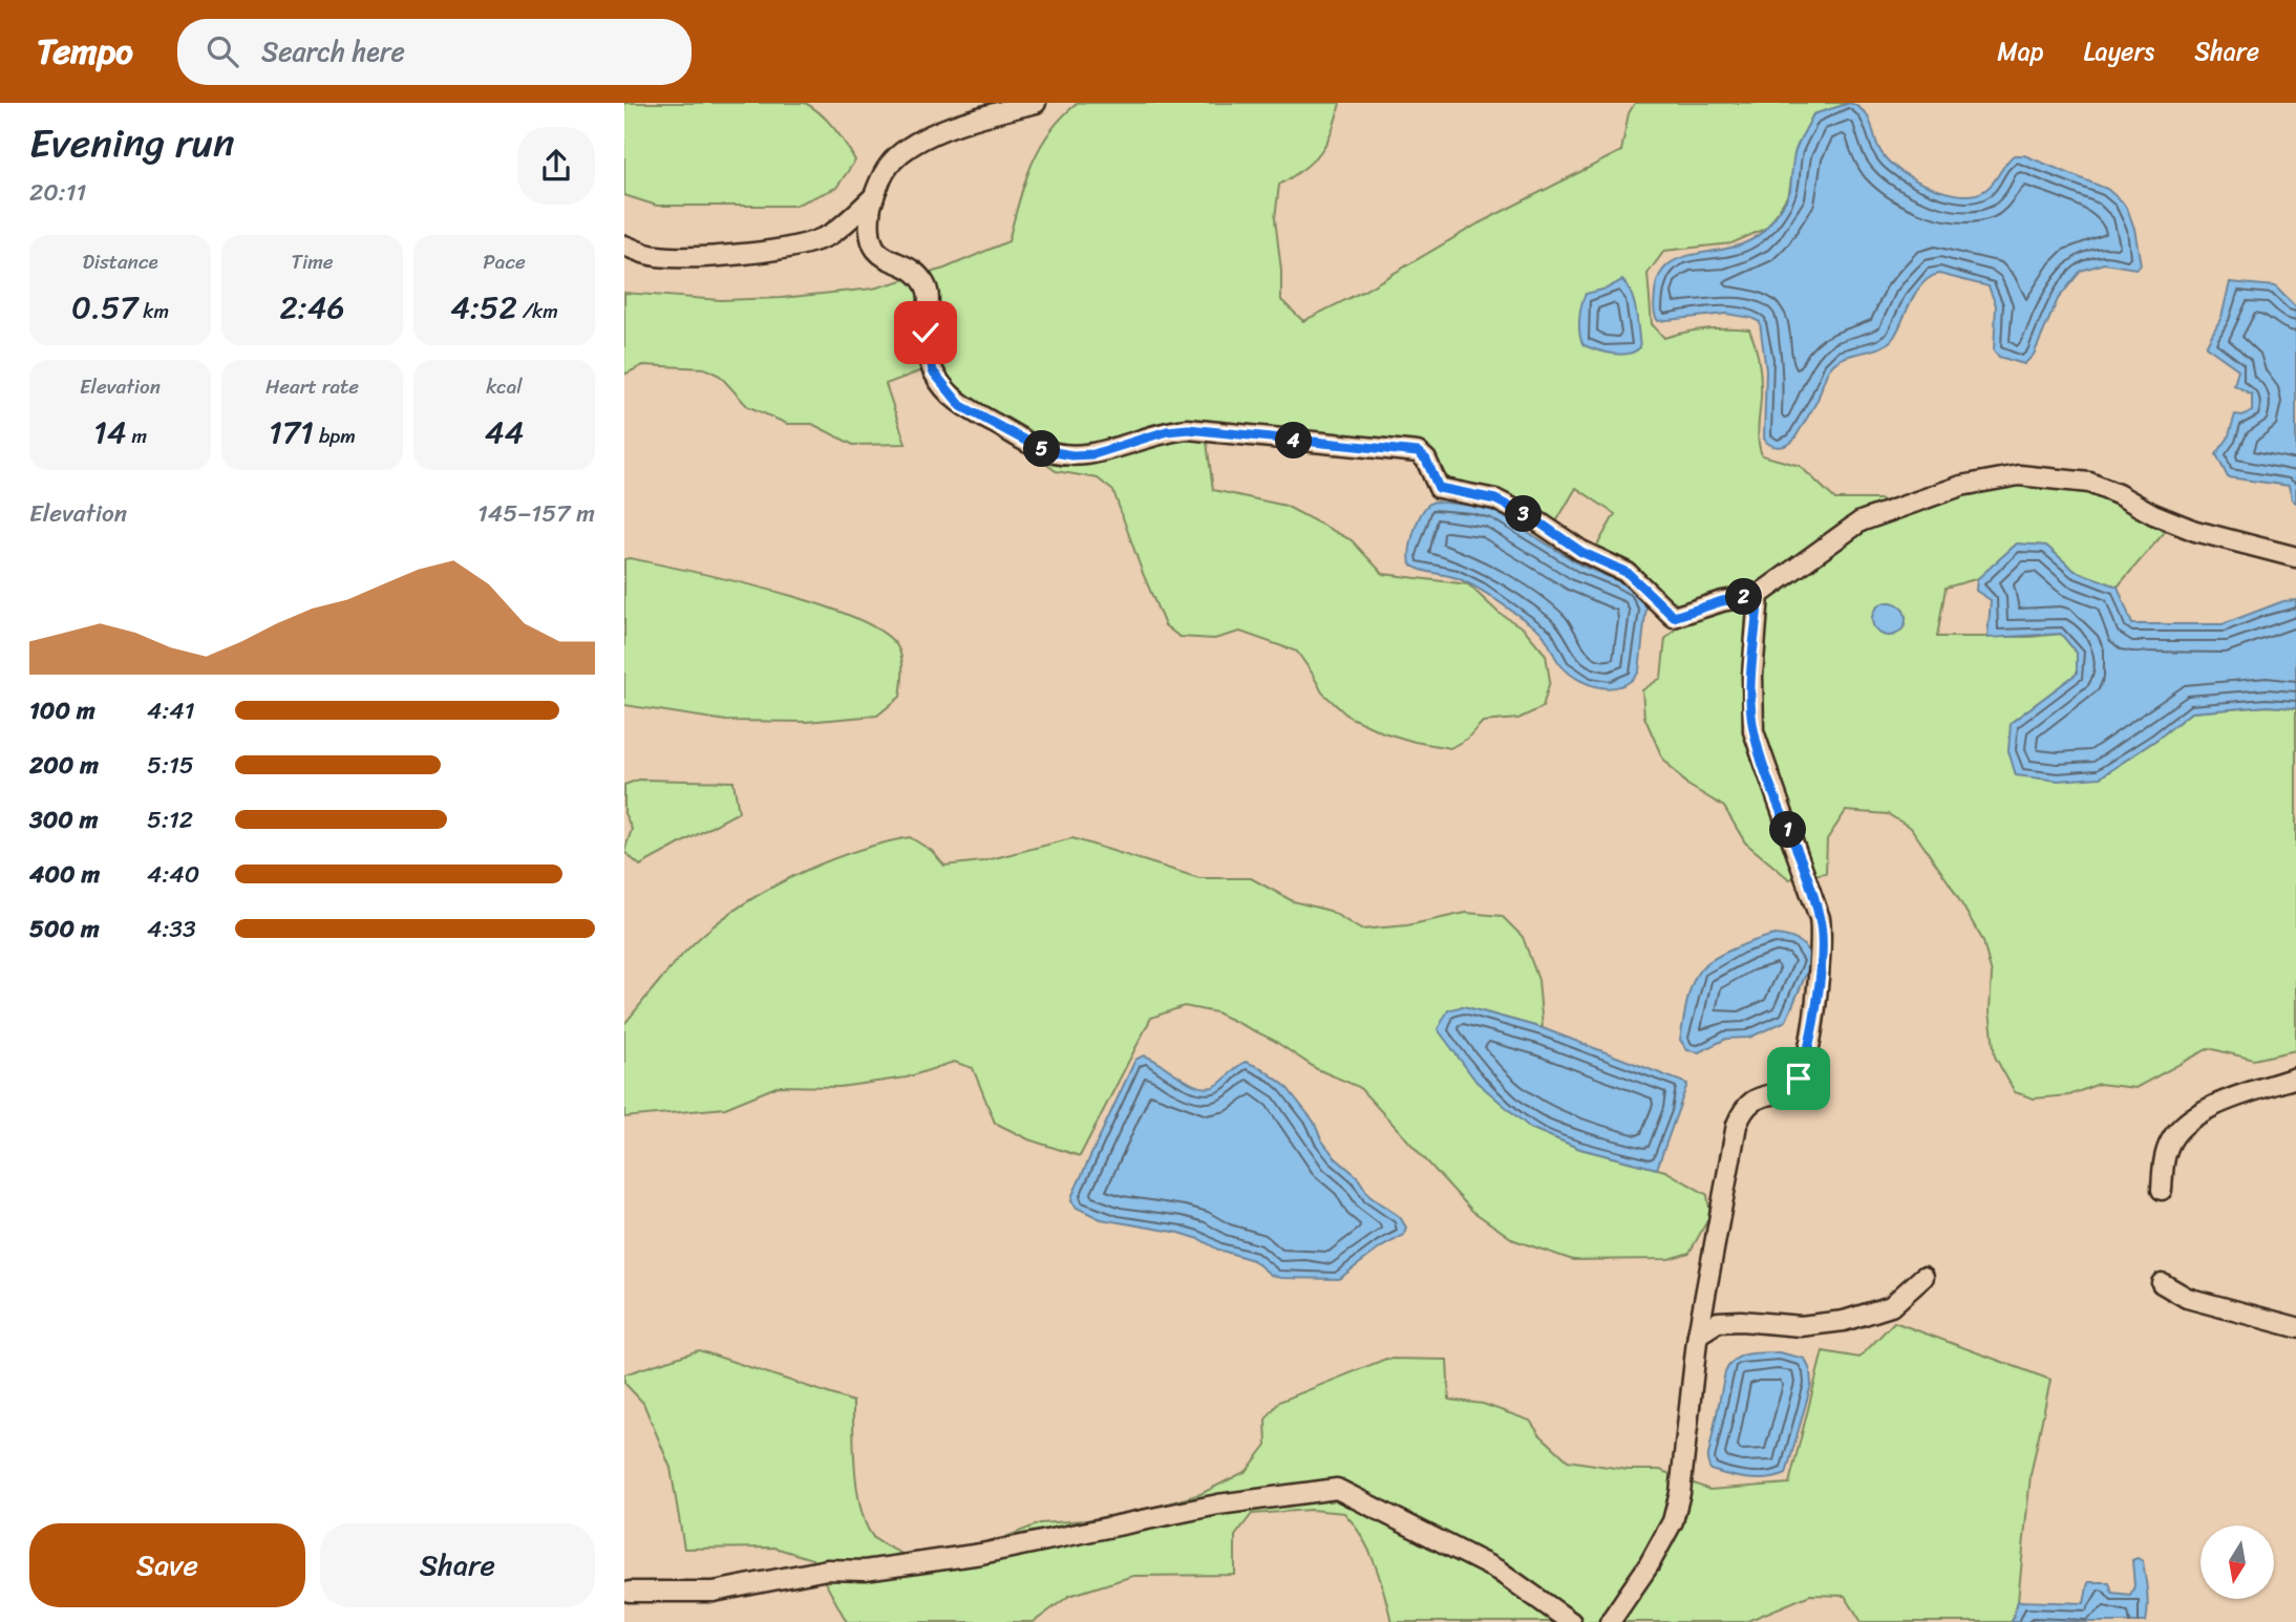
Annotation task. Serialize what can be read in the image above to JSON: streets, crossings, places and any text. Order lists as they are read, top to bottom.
{
  "north": "bottom",
  "page": {
    "header": "Tempo",
    "search": "Search here",
    "nav": ["Map", "Layers", "Share"],
    "heading": ["Evening run", "20:11"],
    "stats": [
      ["Distance", "0.57 km"],
      ["Time", "2:46"],
      ["Pace", "4:52 /km"],
      ["Elevation", "14 m"],
      ["Heart rate", "171 bpm"],
      ["kcal", "44"]
    ],
    "pins": [
      "4",
      "5",
      "3",
      "2",
      "1"
    ],
    "chart": ["Elevation", "145–157 m"],
    "list": [
      {
        "name": "100 m",
        "note": "4:41"
      },
      {
        "name": "200 m",
        "note": "5:15"
      },
      {
        "name": "300 m",
        "note": "5:12"
      },
      {
        "name": "400 m",
        "note": "4:40"
      },
      {
        "name": "500 m",
        "note": "4:33"
      }
    ],
    "buttons": ["Save", "Share"]
  }
}
